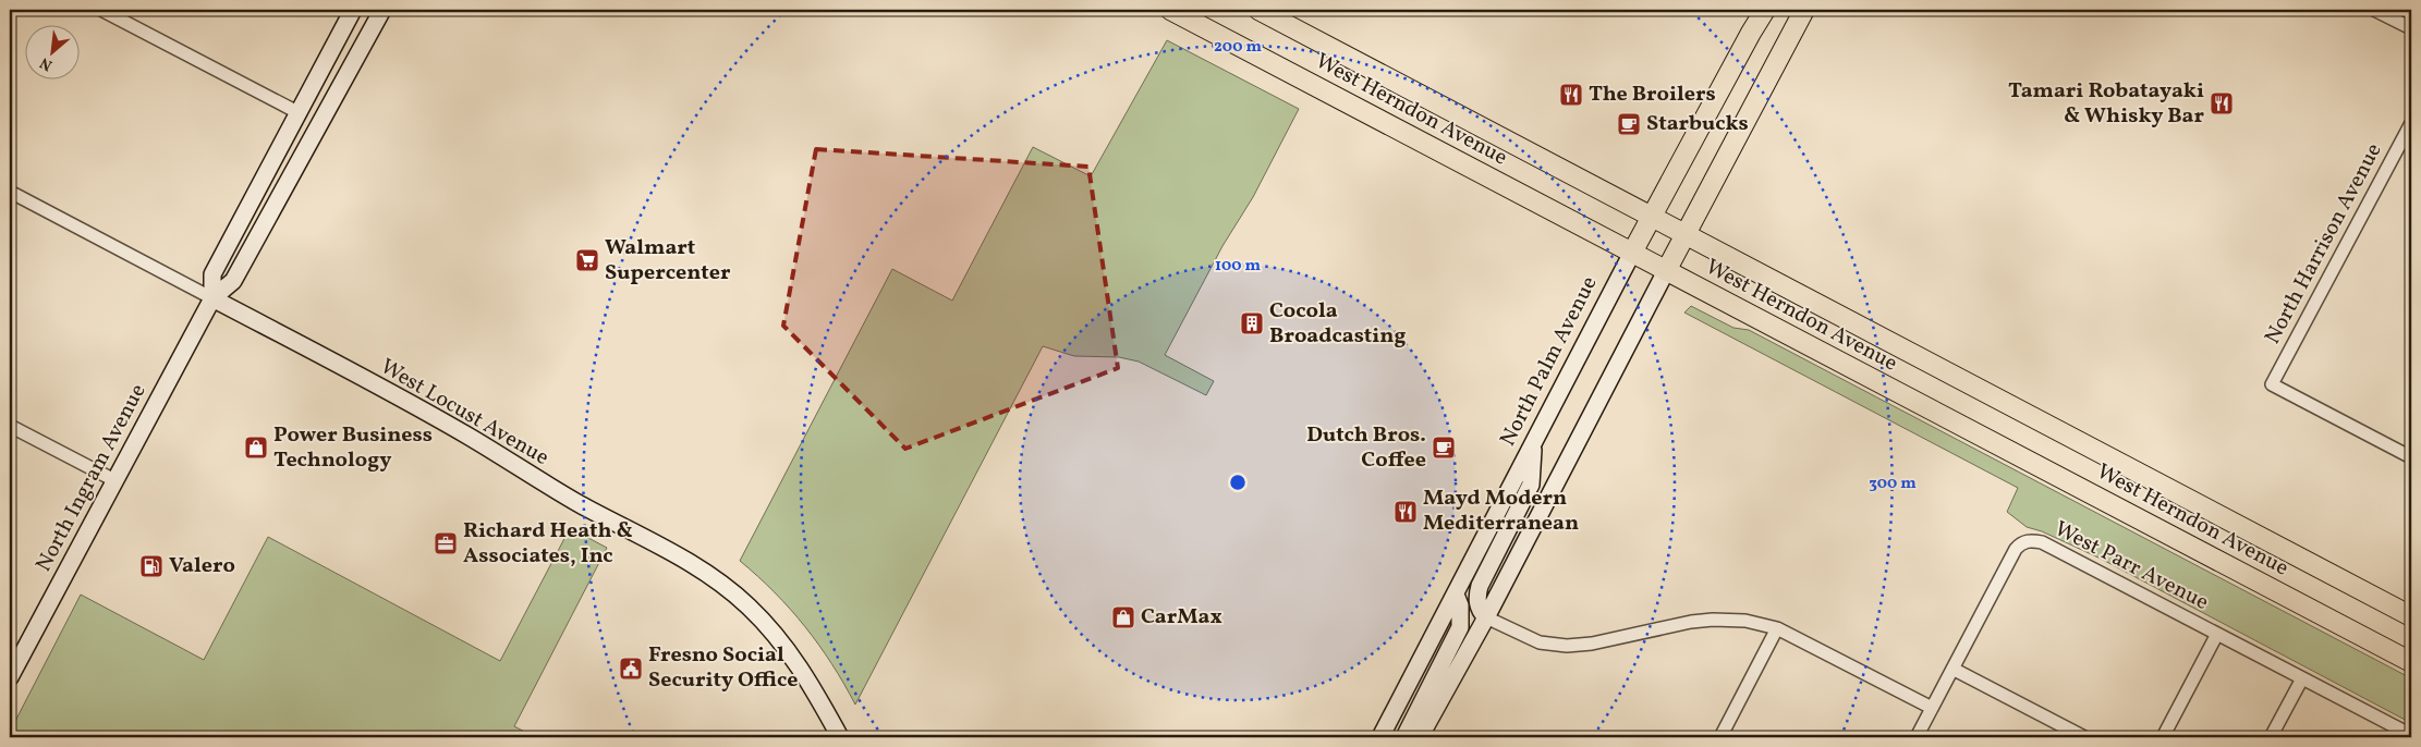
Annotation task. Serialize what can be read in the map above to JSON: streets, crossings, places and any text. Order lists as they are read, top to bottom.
{
  "streets": {
    "main road": ["West Herndon Avenue", "North Palm Avenue"],
    "street": [
      "North Harrison Avenue",
      "West Locust Avenue",
      "North Ingram Avenue",
      "West Parr Avenue"
    ]
  },
  "crossings": [
    ["West Herndon Avenue", "North Palm Avenue"],
    ["West Locust Avenue", "North Ingram Avenue"]
  ],
  "places": {
    "restaurant": ["The Broilers", "Tamari Robatayaki & Whisky Bar", "Mayd Modern Mediterranean"],
    "cafe": ["Starbucks", "Dutch Bros. Coffee"],
    "supermarket": ["Walmart Supercenter"],
    "building": ["Cocola Broadcasting"],
    "shop": ["Power Business Technology", "CarMax"],
    "office": ["Richard Heath & Associates, Inc"],
    "fuel station": ["Valero"],
    "public building": ["Fresno Social Security Office"]
  },
  "north": "bottom left",
  "rings": ["200 m", "100 m", "300 m"]
}
